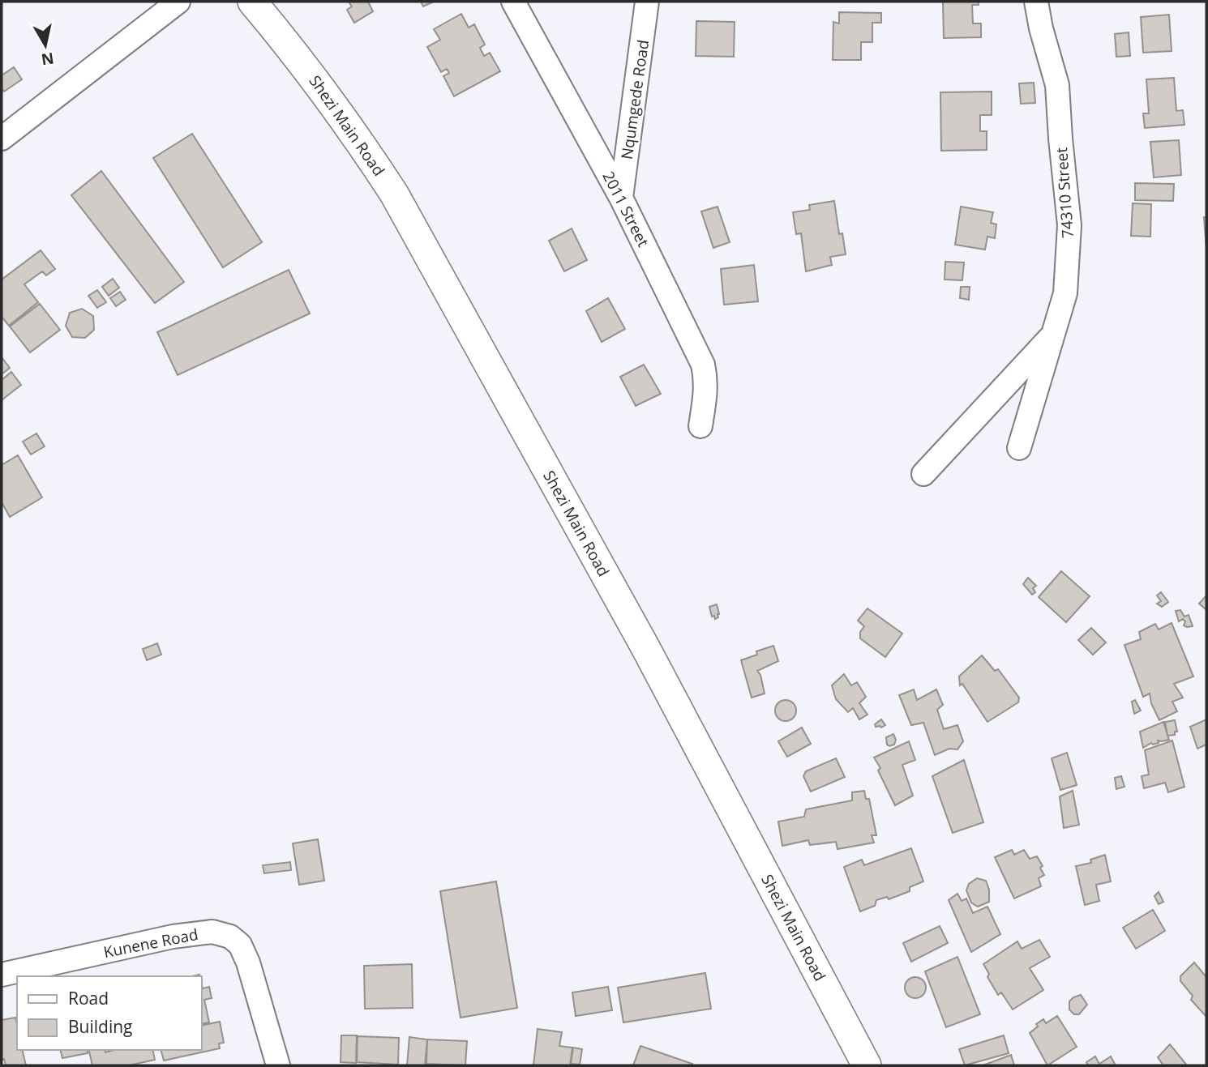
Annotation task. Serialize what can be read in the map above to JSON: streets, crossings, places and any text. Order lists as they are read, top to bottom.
{
  "streets": {
    "street": [
      "Nqumgede Road",
      "Shezi Main Road",
      "74310 Street",
      "2011 Street",
      "Kunene Road"
    ]
  },
  "crossings": [
    ["Nqumgede Road", "2011 Street"]
  ],
  "legend": ["Road", "Building"],
  "north": "bottom"
}
